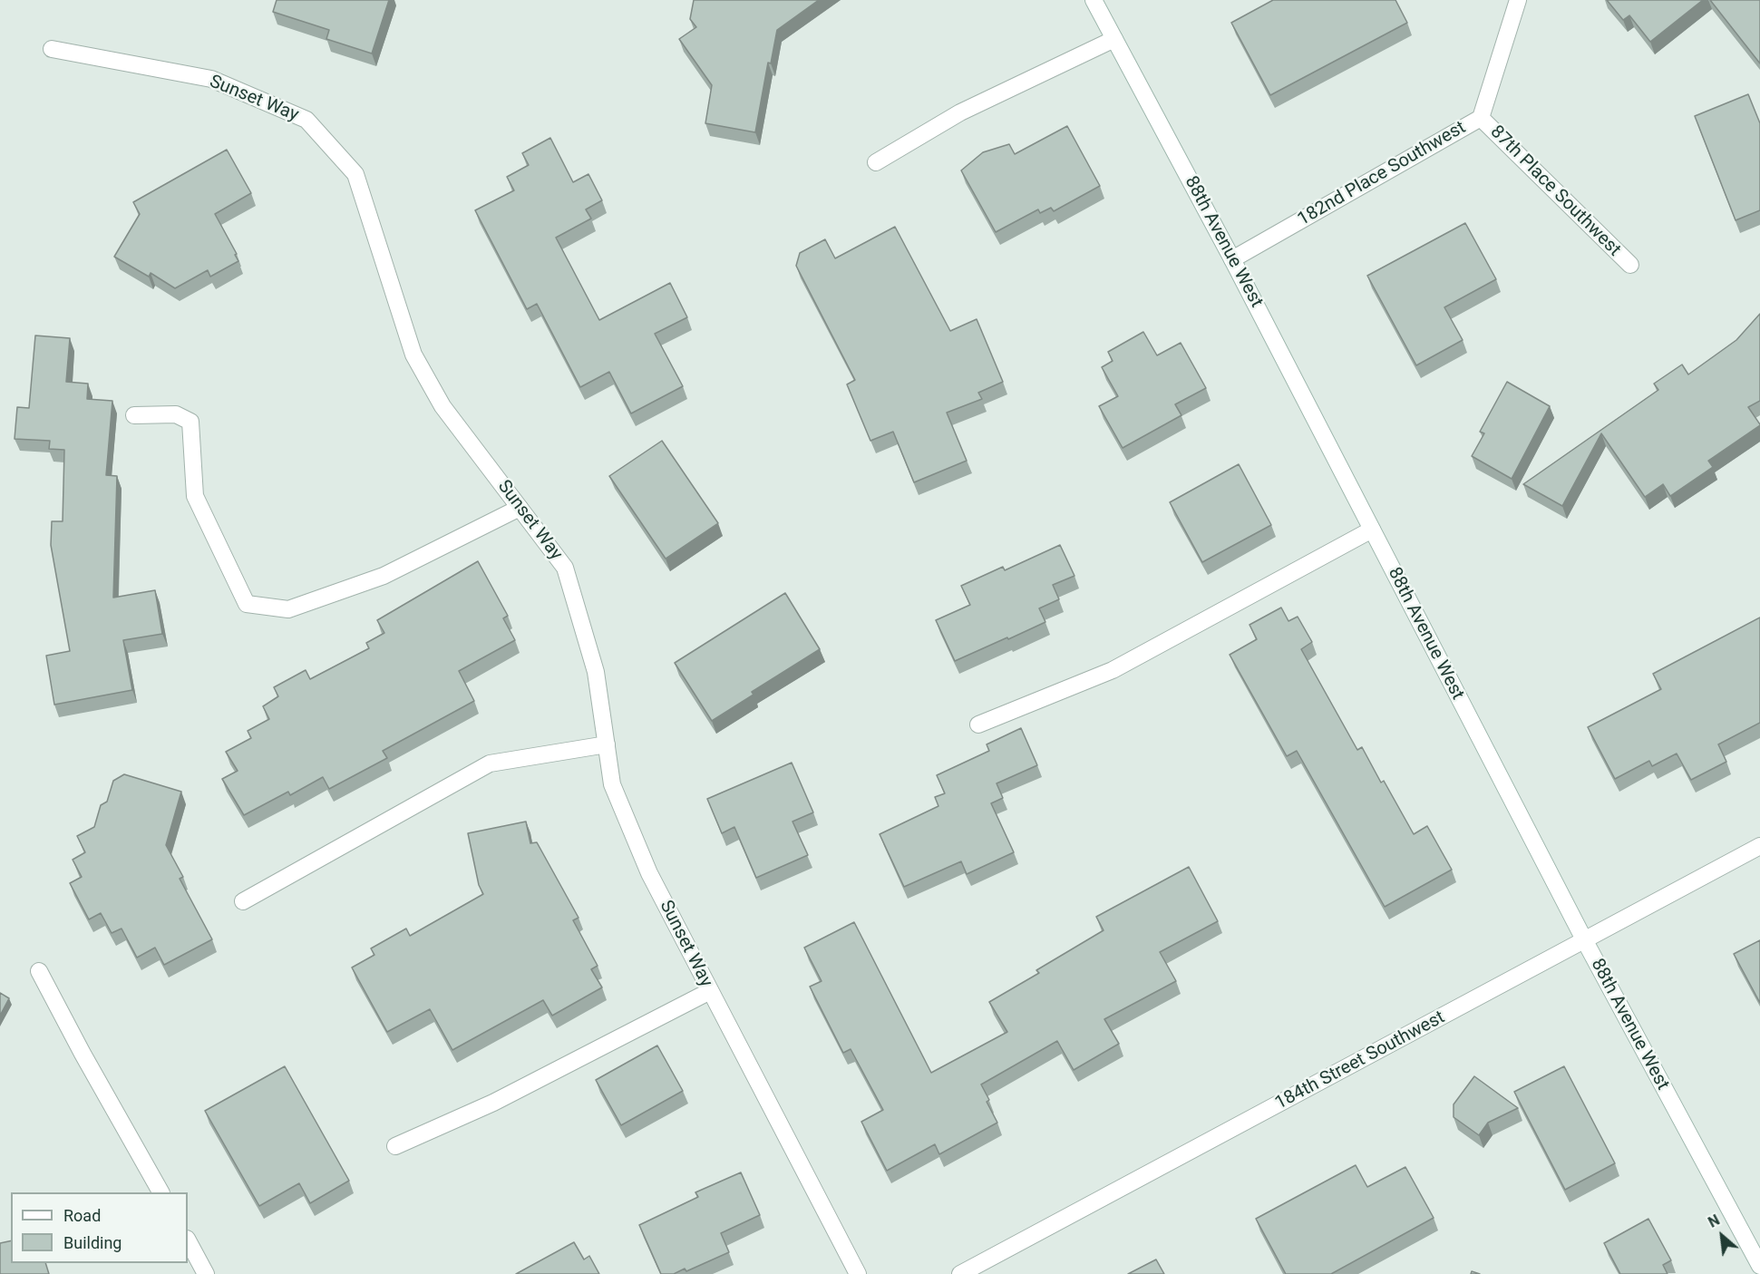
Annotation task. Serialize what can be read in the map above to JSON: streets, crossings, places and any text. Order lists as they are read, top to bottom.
{
  "streets": {
    "street": [
      "Sunset Way",
      "182nd Place Southwest",
      "87th Place Southwest",
      "88th Avenue West",
      "184th Street Southwest"
    ]
  },
  "crossings": [
    ["182nd Place Southwest", "87th Place Southwest"],
    ["182nd Place Southwest", "88th Avenue West"],
    ["88th Avenue West", "184th Street Southwest"]
  ],
  "legend": ["Road", "Building"],
  "north": "top left"
}
